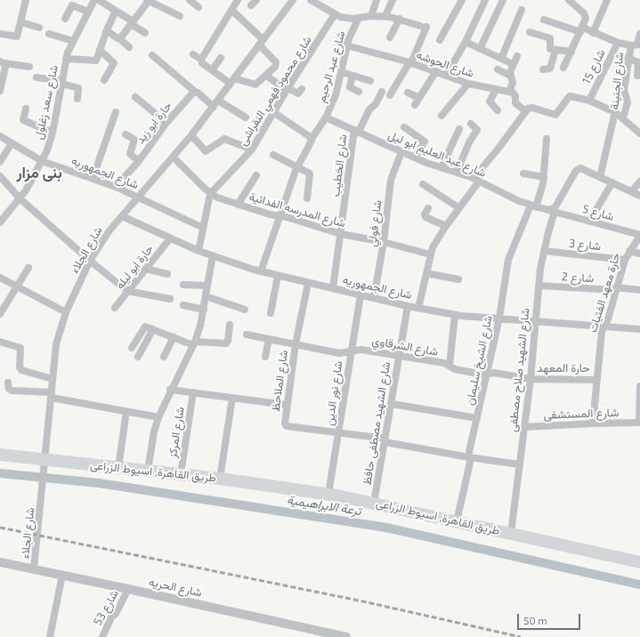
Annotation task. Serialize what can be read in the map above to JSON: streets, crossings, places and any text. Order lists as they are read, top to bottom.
{
  "streets": {
    "highway": ["طريق القاهرة, اسيوط الزراعى"],
    "street": [
      "شارع الحوشه",
      "شارع عبد الرحيم",
      "شارع 15",
      "شارع الجنينة",
      "شارع محمود فهمي النقراشى",
      "شارع سعد زغلول",
      "حارة ابو زيد",
      "شارع عبد العليم ابو ليل",
      "شارع الخطيب",
      "شارع الجمهوريه",
      "شارع المدرسه الفدائية",
      "شارع 5",
      "شارع فولي",
      "شارع 3",
      "شارع الجلاء",
      "حارة ابو ليله",
      "شارع 2",
      "حارة معهد الفتيات",
      "شارع الشرقاوي",
      "شارع الشيخ سليمان",
      "حارة المعهد",
      "شارع الشهيد صلاح مصطفى",
      "شارع الملاحظ",
      "شارع نور الدين",
      "شارع المستشفى",
      "شارع الشهيد مصطفى حافظ",
      "شارع المركز",
      "شارع الحريه",
      "شارع 53"
    ]
  },
  "crossings": [
    ["شارع الحوشه", "شارع عبد الرحيم"],
    ["شارع عبد الرحيم", "شارع عبد العليم ابو ليل"],
    ["شارع عبد الرحيم", "شارع الجمهوريه"],
    ["شارع عبد الرحيم", "شارع المدرسه الفدائية"],
    ["شارع محمود فهمي النقراشى", "شارع المدرسه الفدائية"],
    ["شارع سعد زغلول", "شارع الجمهوريه"],
    ["حارة ابو زيد", "شارع الجمهوريه"],
    ["شارع عبد العليم ابو ليل", "شارع الخطيب"],
    ["شارع عبد العليم ابو ليل", "شارع 5"],
    ["شارع عبد العليم ابو ليل", "شارع فولي"],
    ["شارع عبد العليم ابو ليل", "شارع الشيخ سليمان"],
    ["شارع عبد العليم ابو ليل", "شارع الشهيد صلاح مصطفى"],
    ["شارع الخطيب", "شارع الجمهوريه"],
    ["شارع الخطيب", "شارع المدرسه الفدائية"],
    ["شارع الجمهوريه", "شارع فولي"],
    ["شارع الجمهوريه", "شارع الجلاء"],
    ["شارع الجمهوريه", "حارة ابو ليله"],
    ["شارع الجمهوريه", "حارة معهد الفتيات"],
    ["شارع الجمهوريه", "شارع الشيخ سليمان"],
    ["شارع الجمهوريه", "شارع الشهيد صلاح مصطفى"],
    ["شارع الجمهوريه", "شارع الملاحظ"],
    ["شارع الجمهوريه", "شارع نور الدين"],
    ["شارع الجمهوريه", "شارع الشهيد مصطفى حافظ"],
    ["شارع المدرسه الفدائية", "شارع فولي"],
    ["شارع المدرسه الفدائية", "شارع الجلاء"],
    ["شارع 5", "حارة معهد الفتيات"],
    ["شارع 5", "شارع الشهيد صلاح مصطفى"],
    ["شارع 3", "حارة معهد الفتيات"],
    ["شارع 3", "شارع الشهيد صلاح مصطفى"],
    ["شارع الجلاء", "طريق القاهرة, اسيوط الزراعى"],
    ["شارع الجلاء", "شارع الحريه"],
    ["شارع 2", "حارة معهد الفتيات"],
    ["شارع 2", "شارع الشهيد صلاح مصطفى"],
    ["حارة معهد الفتيات", "حارة المعهد"],
    ["حارة معهد الفتيات", "شارع المستشفى"],
    ["شارع الشرقاوي", "شارع الشيخ سليمان"],
    ["شارع الشرقاوي", "حارة المعهد"],
    ["شارع الشرقاوي", "شارع الشهيد صلاح مصطفى"],
    ["شارع الشرقاوي", "شارع الملاحظ"],
    ["شارع الشرقاوي", "شارع نور الدين"],
    ["شارع الشرقاوي", "شارع الشهيد مصطفى حافظ"],
    ["شارع الشيخ سليمان", "شارع الملاحظ"],
    ["شارع الشيخ سليمان", "طريق القاهرة, اسيوط الزراعى"],
    ["حارة المعهد", "شارع الشهيد صلاح مصطفى"],
    ["شارع الشهيد صلاح مصطفى", "شارع الملاحظ"],
    ["شارع الشهيد صلاح مصطفى", "شارع المستشفى"],
    ["شارع الشهيد صلاح مصطفى", "طريق القاهرة, اسيوط الزراعى"],
    ["شارع الملاحظ", "شارع نور الدين"],
    ["شارع الملاحظ", "شارع الشهيد مصطفى حافظ"],
    ["شارع نور الدين", "طريق القاهرة, اسيوط الزراعى"],
    ["شارع الشهيد مصطفى حافظ", "طريق القاهرة, اسيوط الزراعى"],
    ["شارع المركز", "طريق القاهرة, اسيوط الزراعى"],
    ["شارع الحريه", "شارع 53"]
  ],
  "districts": ["بنى مزار"],
  "water": ["ترعة الابراهيمية"],
  "scale_bar": "50 m"
}
